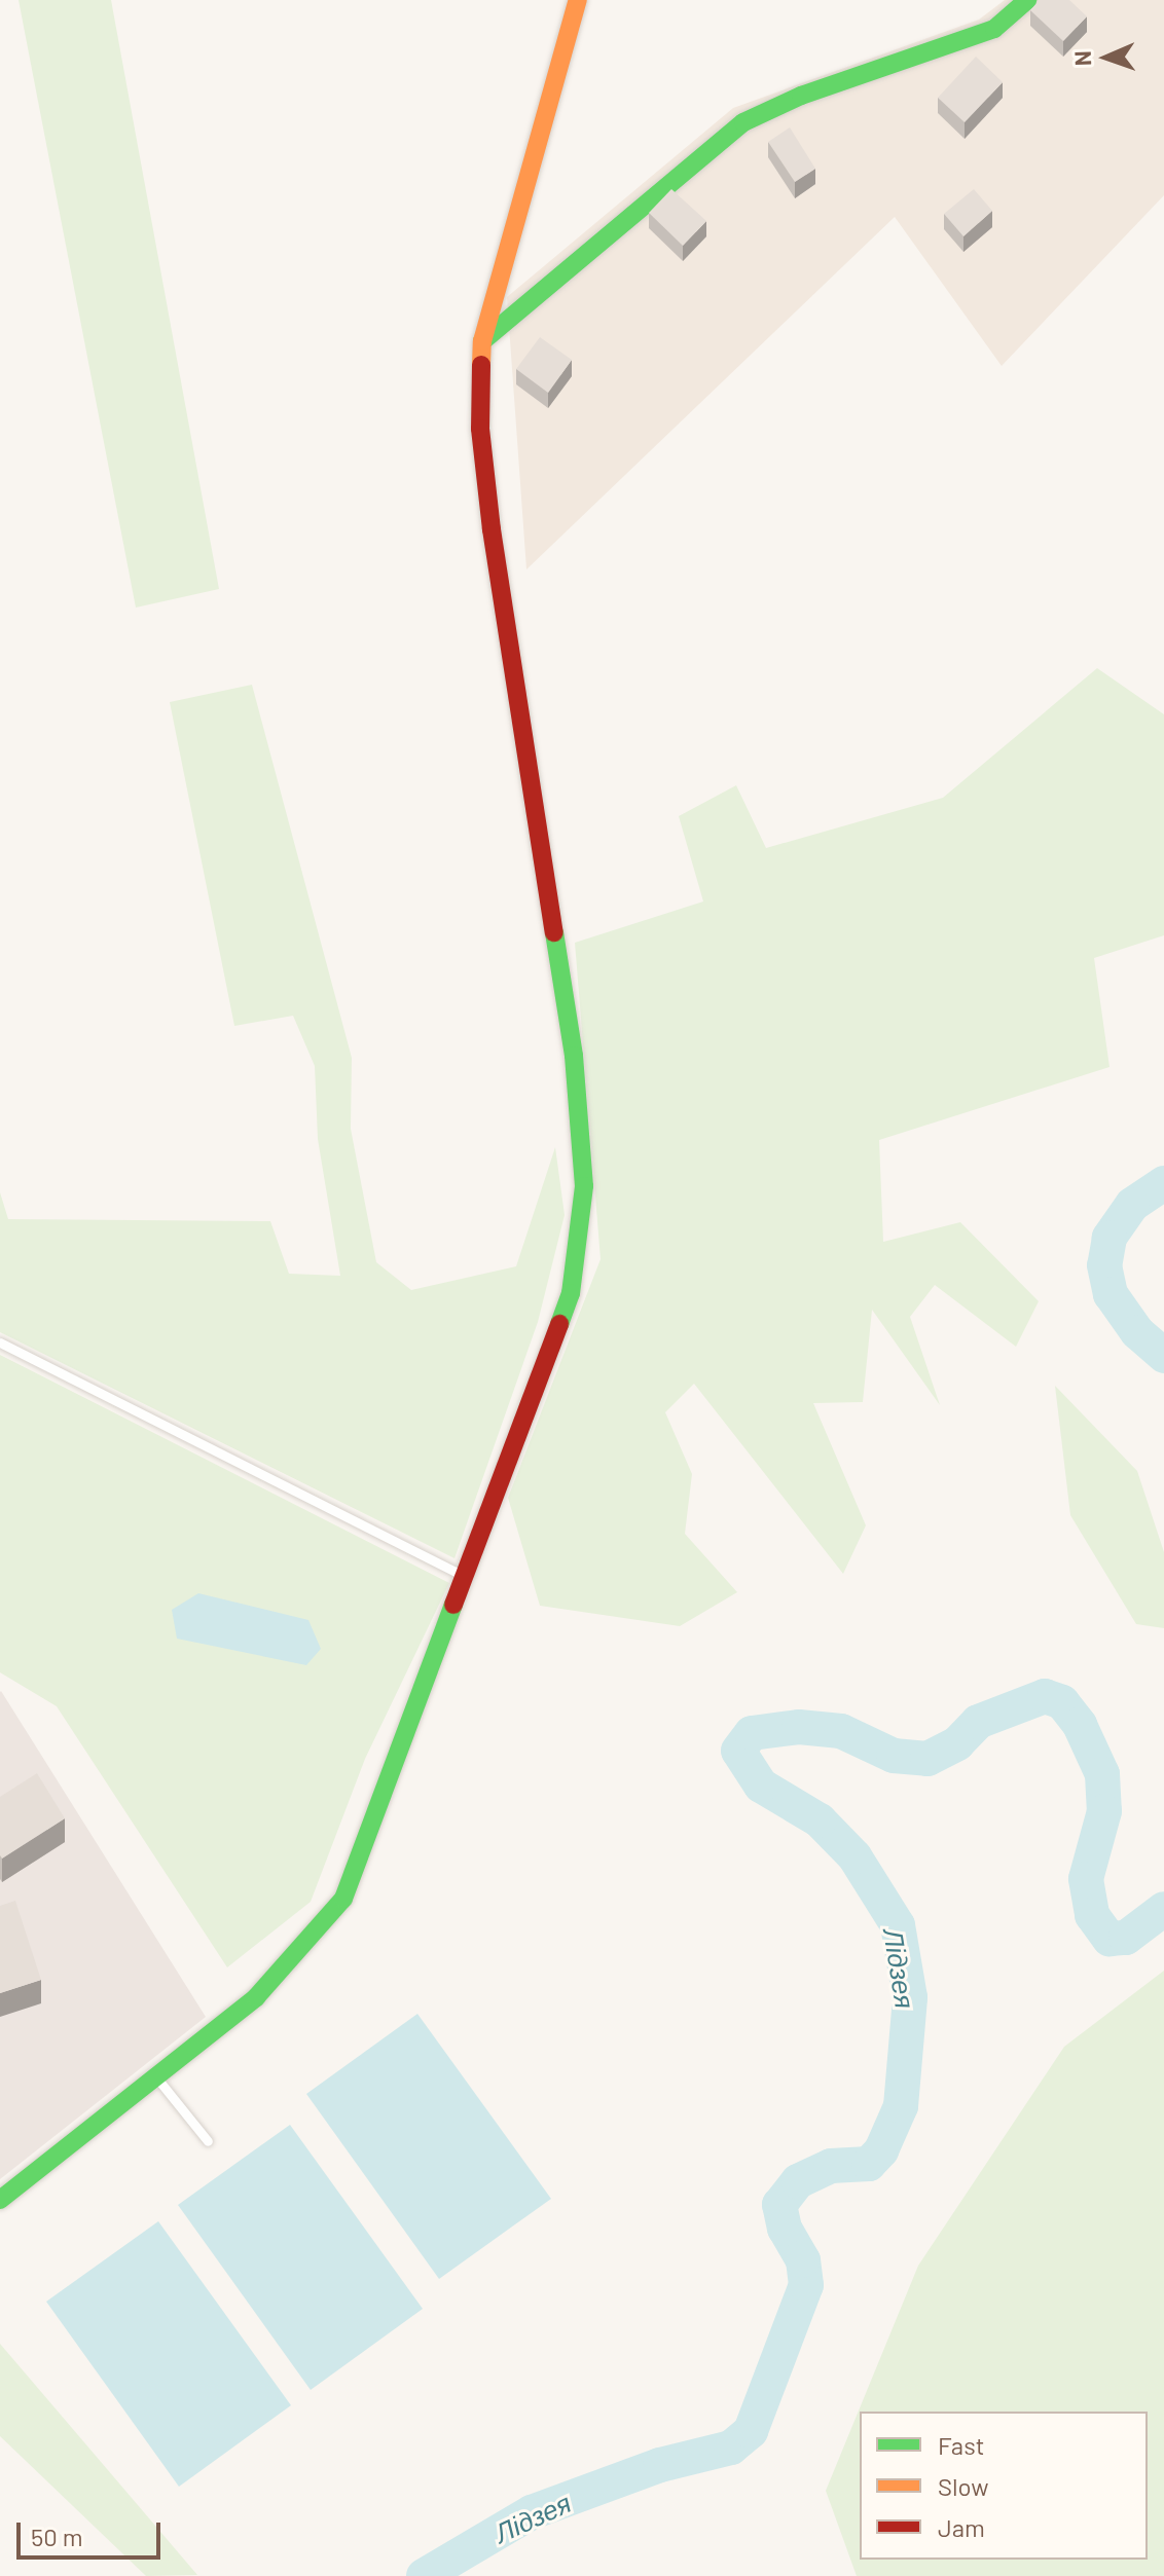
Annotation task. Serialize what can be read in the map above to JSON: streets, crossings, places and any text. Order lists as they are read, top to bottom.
{
  "water": ["Лідзея"],
  "legend": ["Fast", "Slow", "Jam"],
  "scale_bar": "50 m",
  "north": "left"
}
